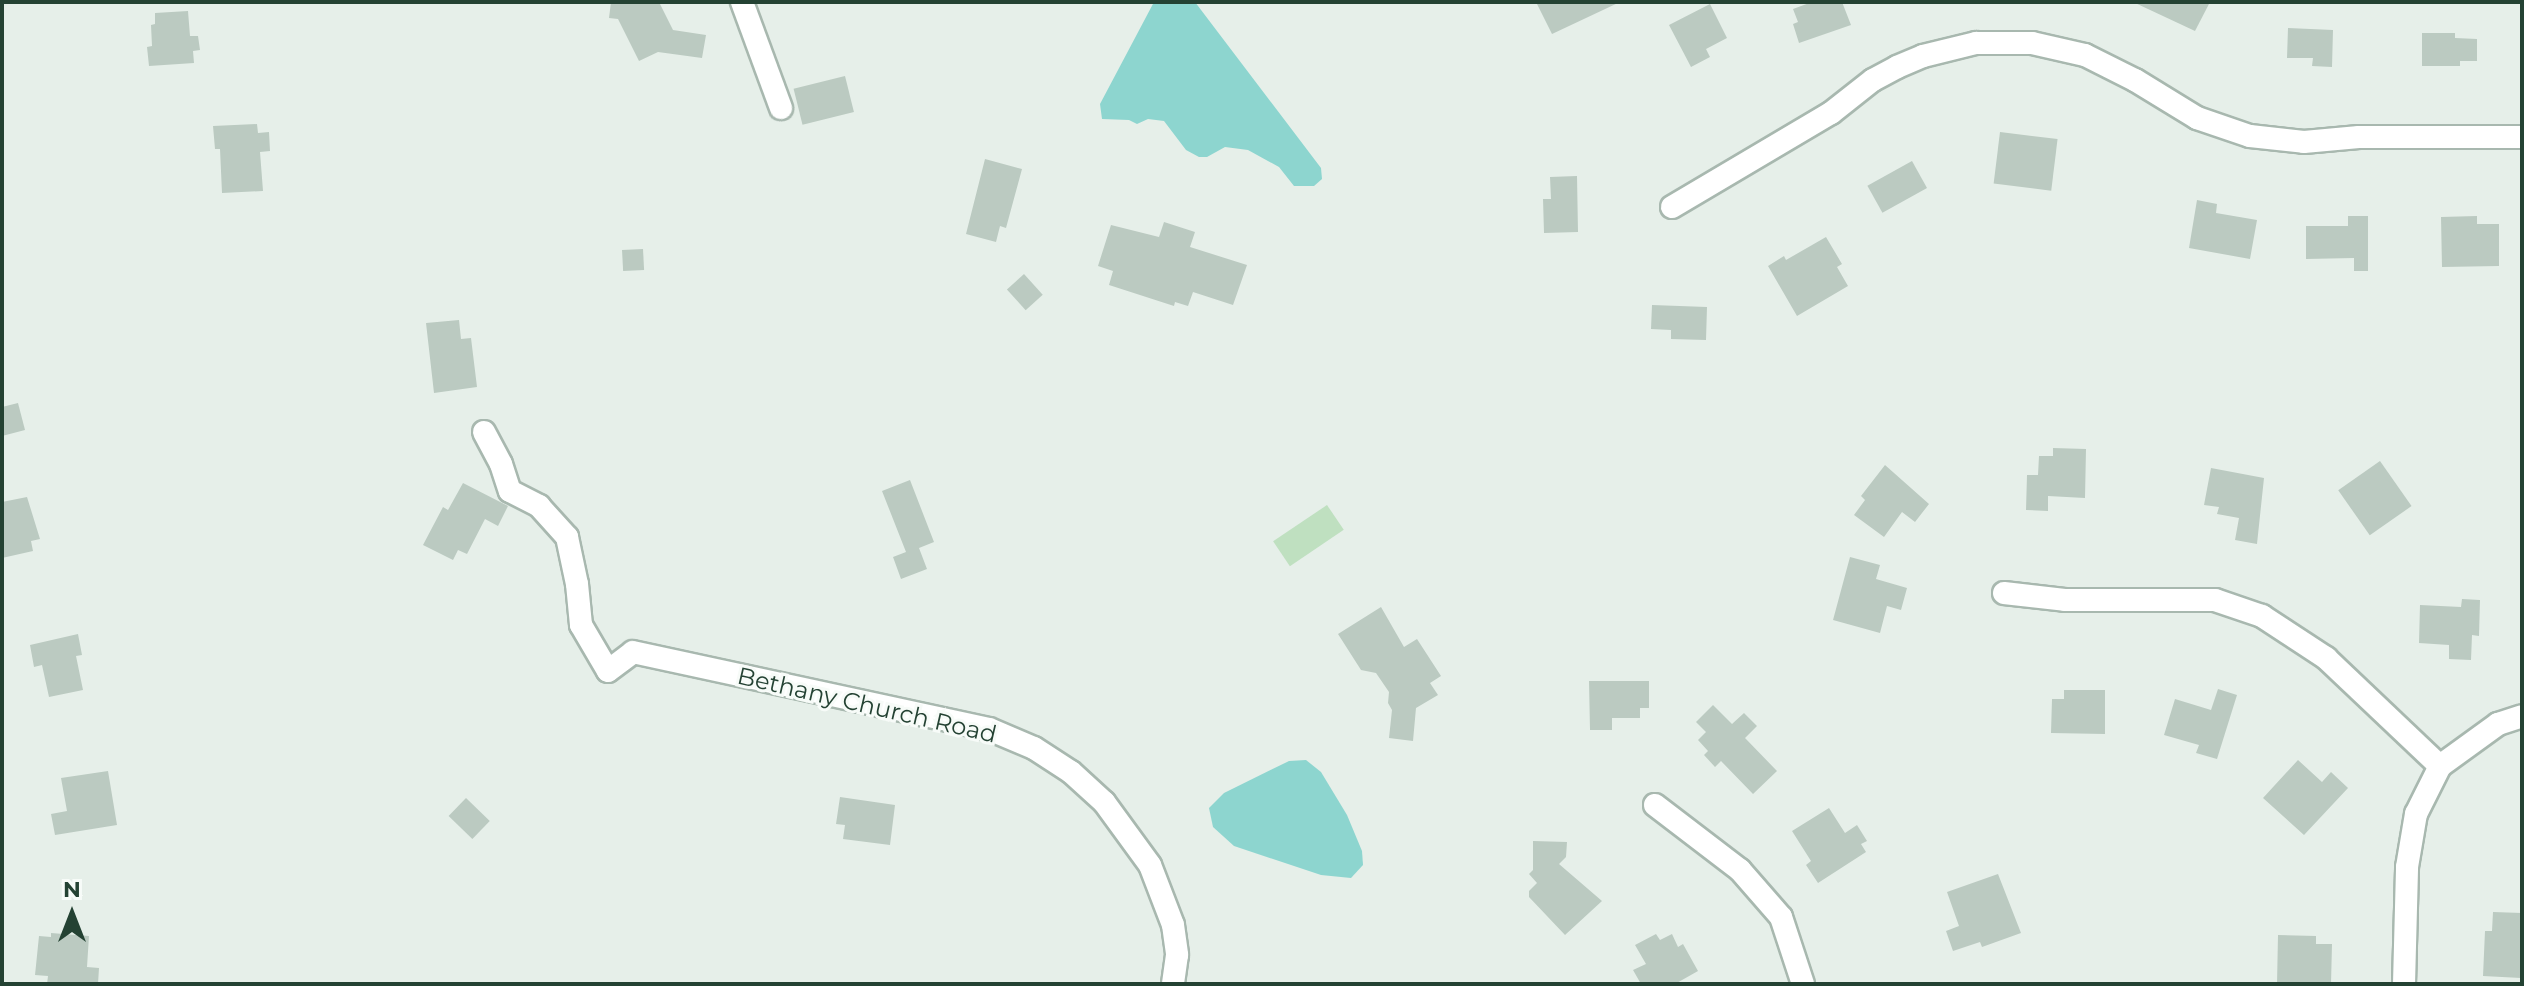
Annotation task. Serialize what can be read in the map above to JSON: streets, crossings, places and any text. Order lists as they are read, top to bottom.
{
  "streets": {
    "street": ["Bethany Church Road"]
  },
  "north": "top"
}
